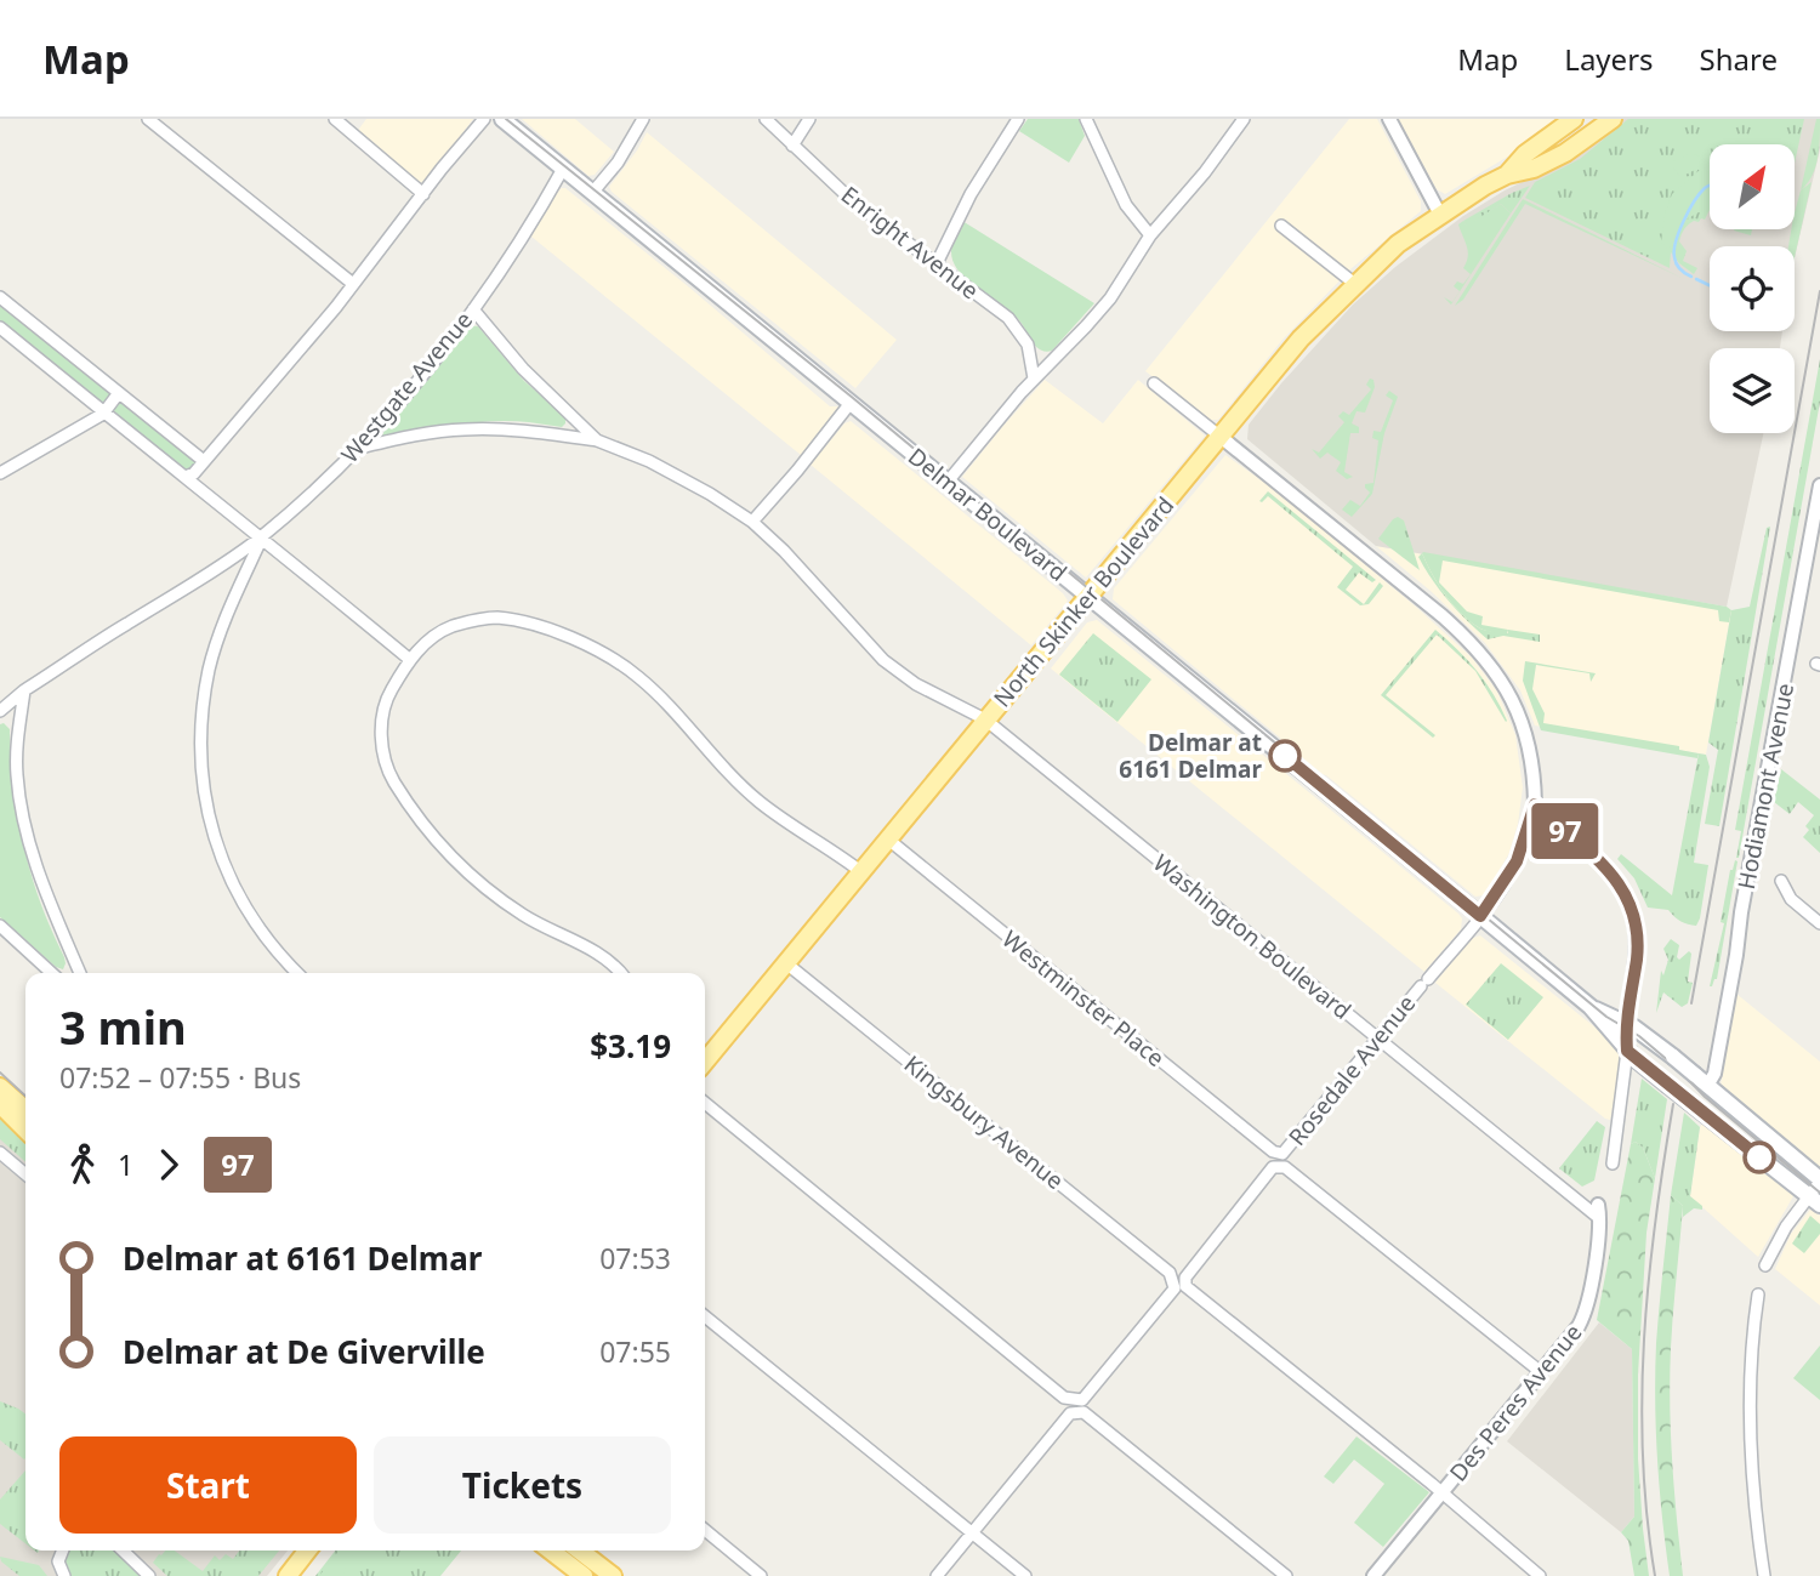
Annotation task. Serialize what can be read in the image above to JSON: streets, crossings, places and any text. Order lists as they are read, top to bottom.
{
  "streets": {
    "main road": ["Delmar Boulevard", "North Skinker Boulevard"],
    "street": [
      "Enright Avenue",
      "Westgate Avenue",
      "Hodiamont Avenue",
      "Washington Boulevard",
      "Westminster Place",
      "Rosedale Avenue",
      "Kingsbury Avenue",
      "Des Peres Avenue"
    ]
  },
  "crossings": [
    ["Westgate Avenue", "Delmar Boulevard"],
    ["Delmar Boulevard", "North Skinker Boulevard"],
    ["Delmar Boulevard", "Hodiamont Avenue"],
    ["Delmar Boulevard", "Rosedale Avenue"],
    ["North Skinker Boulevard", "Washington Boulevard"],
    ["North Skinker Boulevard", "Westminster Place"],
    ["North Skinker Boulevard", "Rosedale Avenue"],
    ["North Skinker Boulevard", "Kingsbury Avenue"],
    ["Washington Boulevard", "Rosedale Avenue"],
    ["Washington Boulevard", "Des Peres Avenue"],
    ["Westminster Place", "Rosedale Avenue"],
    ["Rosedale Avenue", "Des Peres Avenue"]
  ],
  "places": ["Delmar at 6161 Delmar"],
  "lines": ["bus line 97"],
  "north": "top right",
  "page": {
    "header": "Map",
    "nav": ["Map", "Layers", "Share"],
    "on_map": "97",
    "heading": ["3 min", "07:52 – 07:55 · Bus", "$3.19"],
    "legs": ["1", "97"],
    "list": [
      {
        "name": "Delmar at 6161 Delmar",
        "value": "07:53"
      },
      {
        "name": "Delmar at De Giverville",
        "value": "07:55"
      }
    ],
    "buttons": ["Start", "Tickets"]
  }
}
